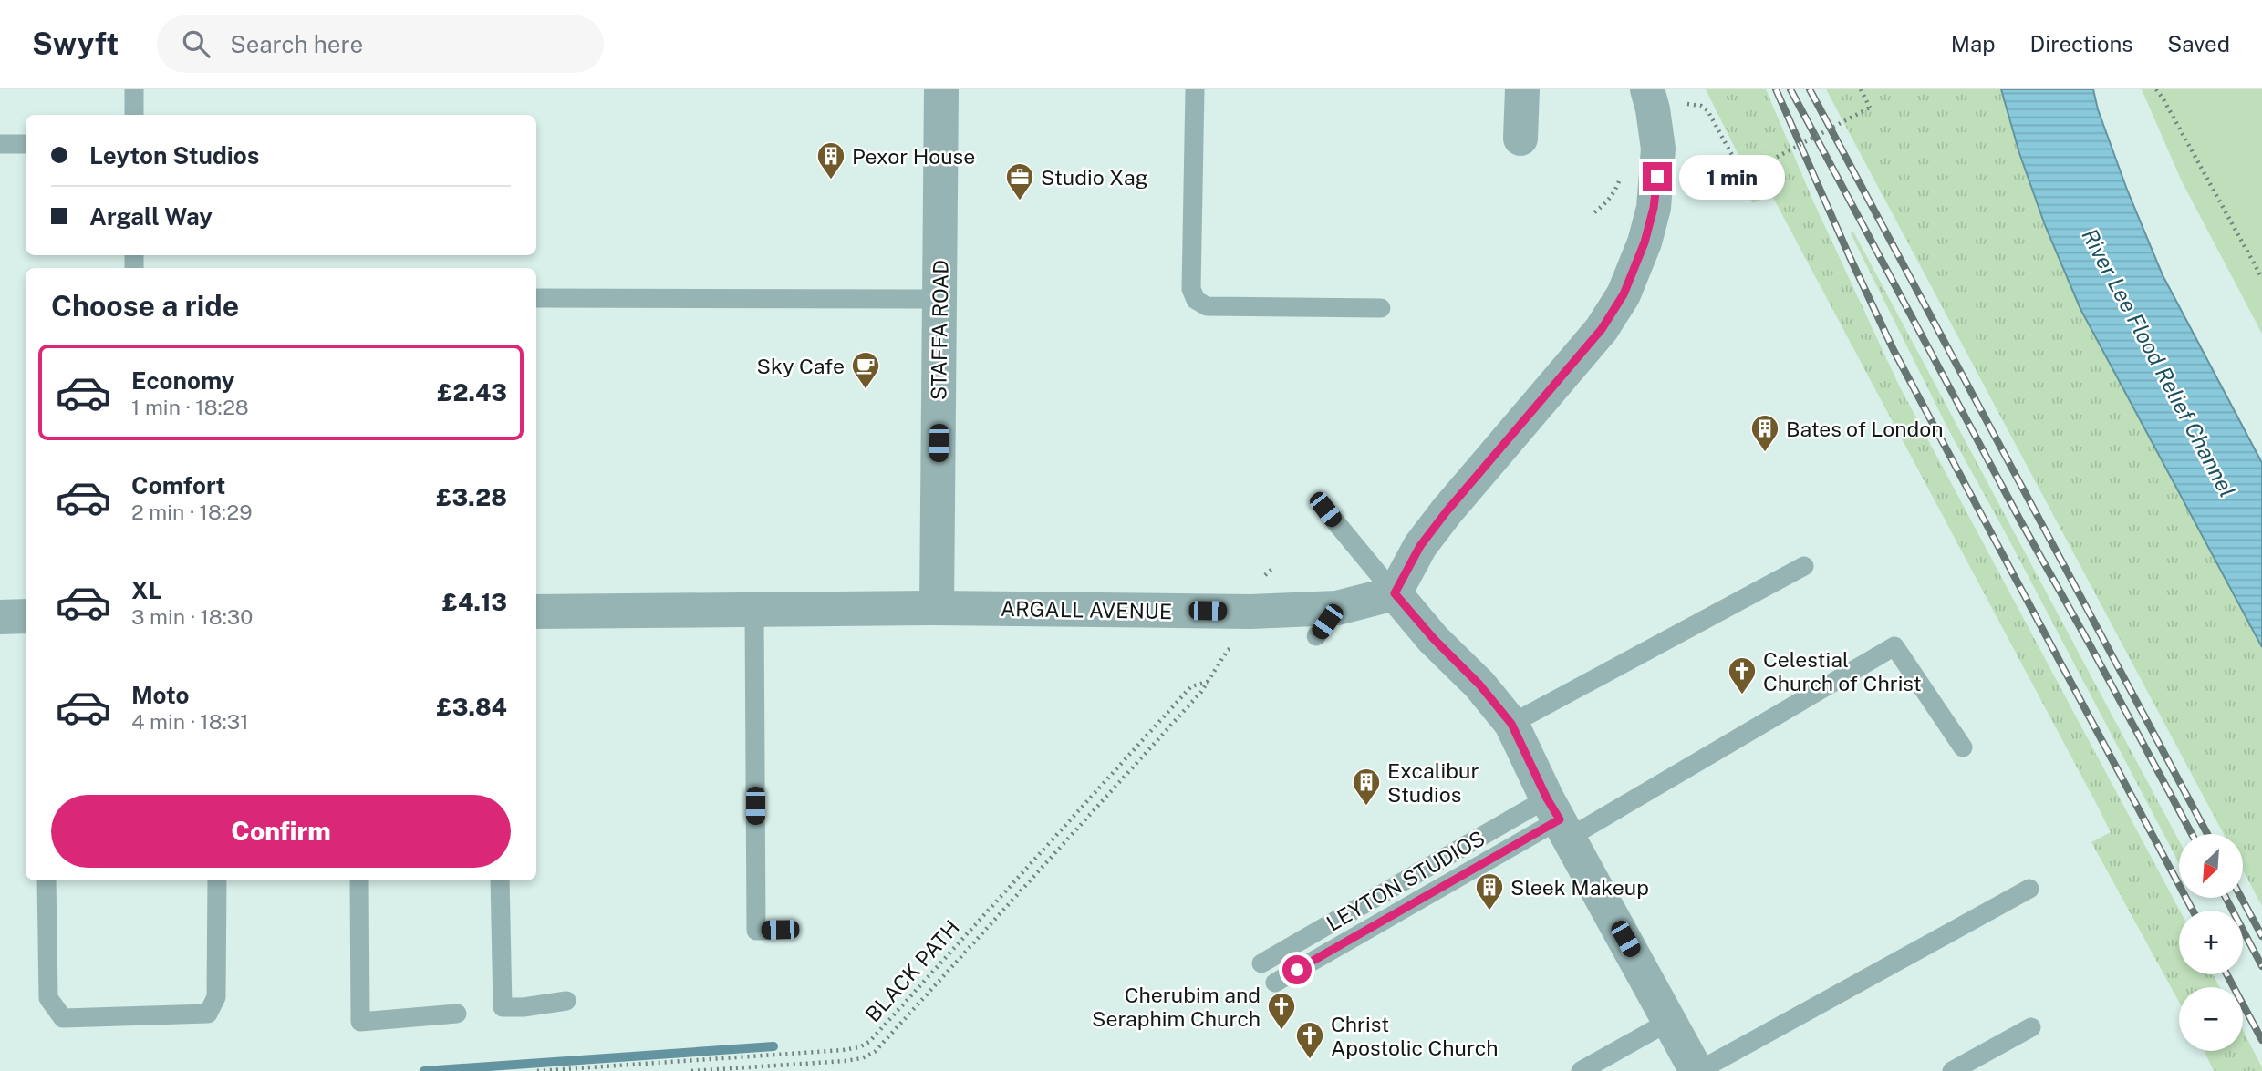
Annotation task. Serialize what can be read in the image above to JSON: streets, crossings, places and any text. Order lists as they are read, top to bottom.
{
  "streets": {
    "street": ["STAFFA ROAD", "ARGALL AVENUE"],
    "lane": ["LEYTON STUDIOS"],
    "path": ["BLACK PATH"]
  },
  "crossings": [
    ["STAFFA ROAD", "ARGALL AVENUE"]
  ],
  "water": ["River Lee Flood Relief Channel"],
  "places": {
    "building": [
      "Pexor House",
      "Bates of London",
      "Excalibur Studios",
      "Sleek Makeup"
    ],
    "office": ["Studio Xag"],
    "cafe": ["Sky Cafe"],
    "church": ["Celestial Church of Christ", "Cherubim and Seraphim Church", "Christ Apostolic Church"]
  },
  "north": "bottom left",
  "page": {
    "header": "Swyft",
    "search": "Search here",
    "nav": ["Map", "Directions", "Saved"],
    "banner": ["Leyton Studios", "Argall Way"],
    "bubble": "1 min",
    "heading": "Choose a ride",
    "list": [
      {
        "name": "Economy",
        "note": "1 min · 18:28",
        "value": "£2.43"
      },
      {
        "name": "Comfort",
        "note": "2 min · 18:29",
        "value": "£3.28"
      },
      {
        "name": "XL",
        "note": "3 min · 18:30",
        "value": "£4.13"
      },
      {
        "name": "Moto",
        "note": "4 min · 18:31",
        "value": "£3.84"
      }
    ],
    "buttons": "Confirm",
    "map_buttons": ["+", "−"]
  }
}
